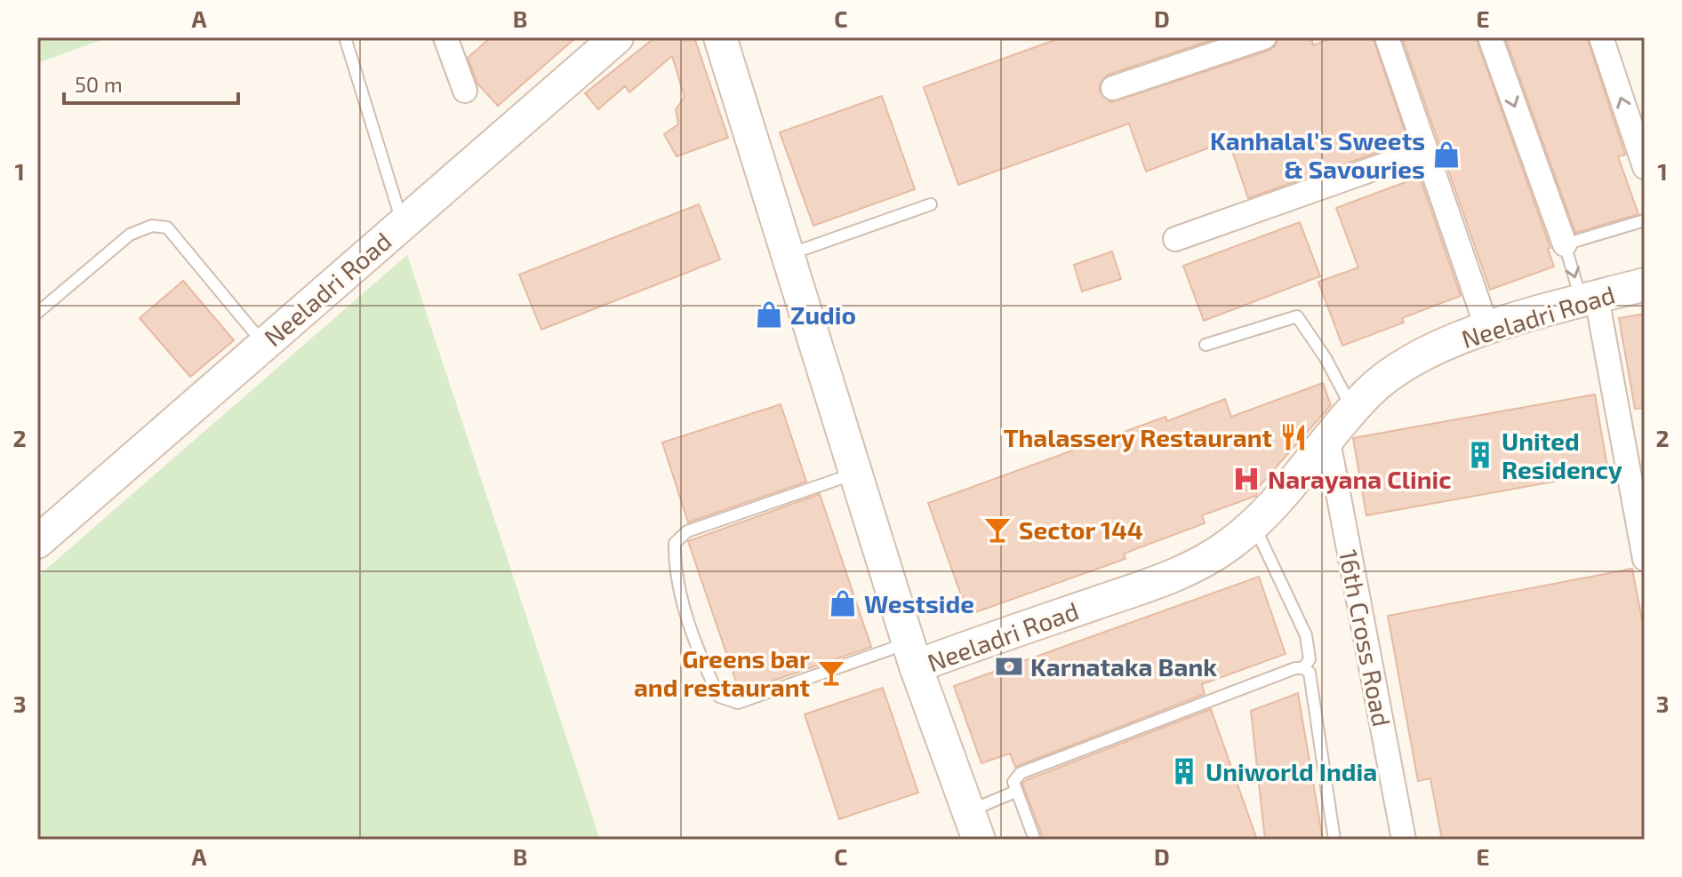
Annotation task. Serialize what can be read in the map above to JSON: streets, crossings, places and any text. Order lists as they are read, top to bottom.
{
  "streets": {
    "main road": ["Neeladri Road"],
    "street": ["16th Cross Road"]
  },
  "crossings": [
    ["Neeladri Road", "16th Cross Road"]
  ],
  "places": {
    "shop": ["Kanhalal's Sweets & Savouries", "Zudio", "Westside"],
    "restaurant": ["Thalassery Restaurant"],
    "building": ["United Residency", "Uniworld India"],
    "hospital": ["Narayana Clinic"],
    "bar": ["Sector 144", "Greens bar and restaurant"],
    "bank": ["Karnataka Bank"]
  },
  "scale_bar": "50 m",
  "grid": {
    "columns": [
      "A",
      "B",
      "C",
      "D",
      "E"
    ],
    "rows": ["1", "2", "3"]
  }
}
